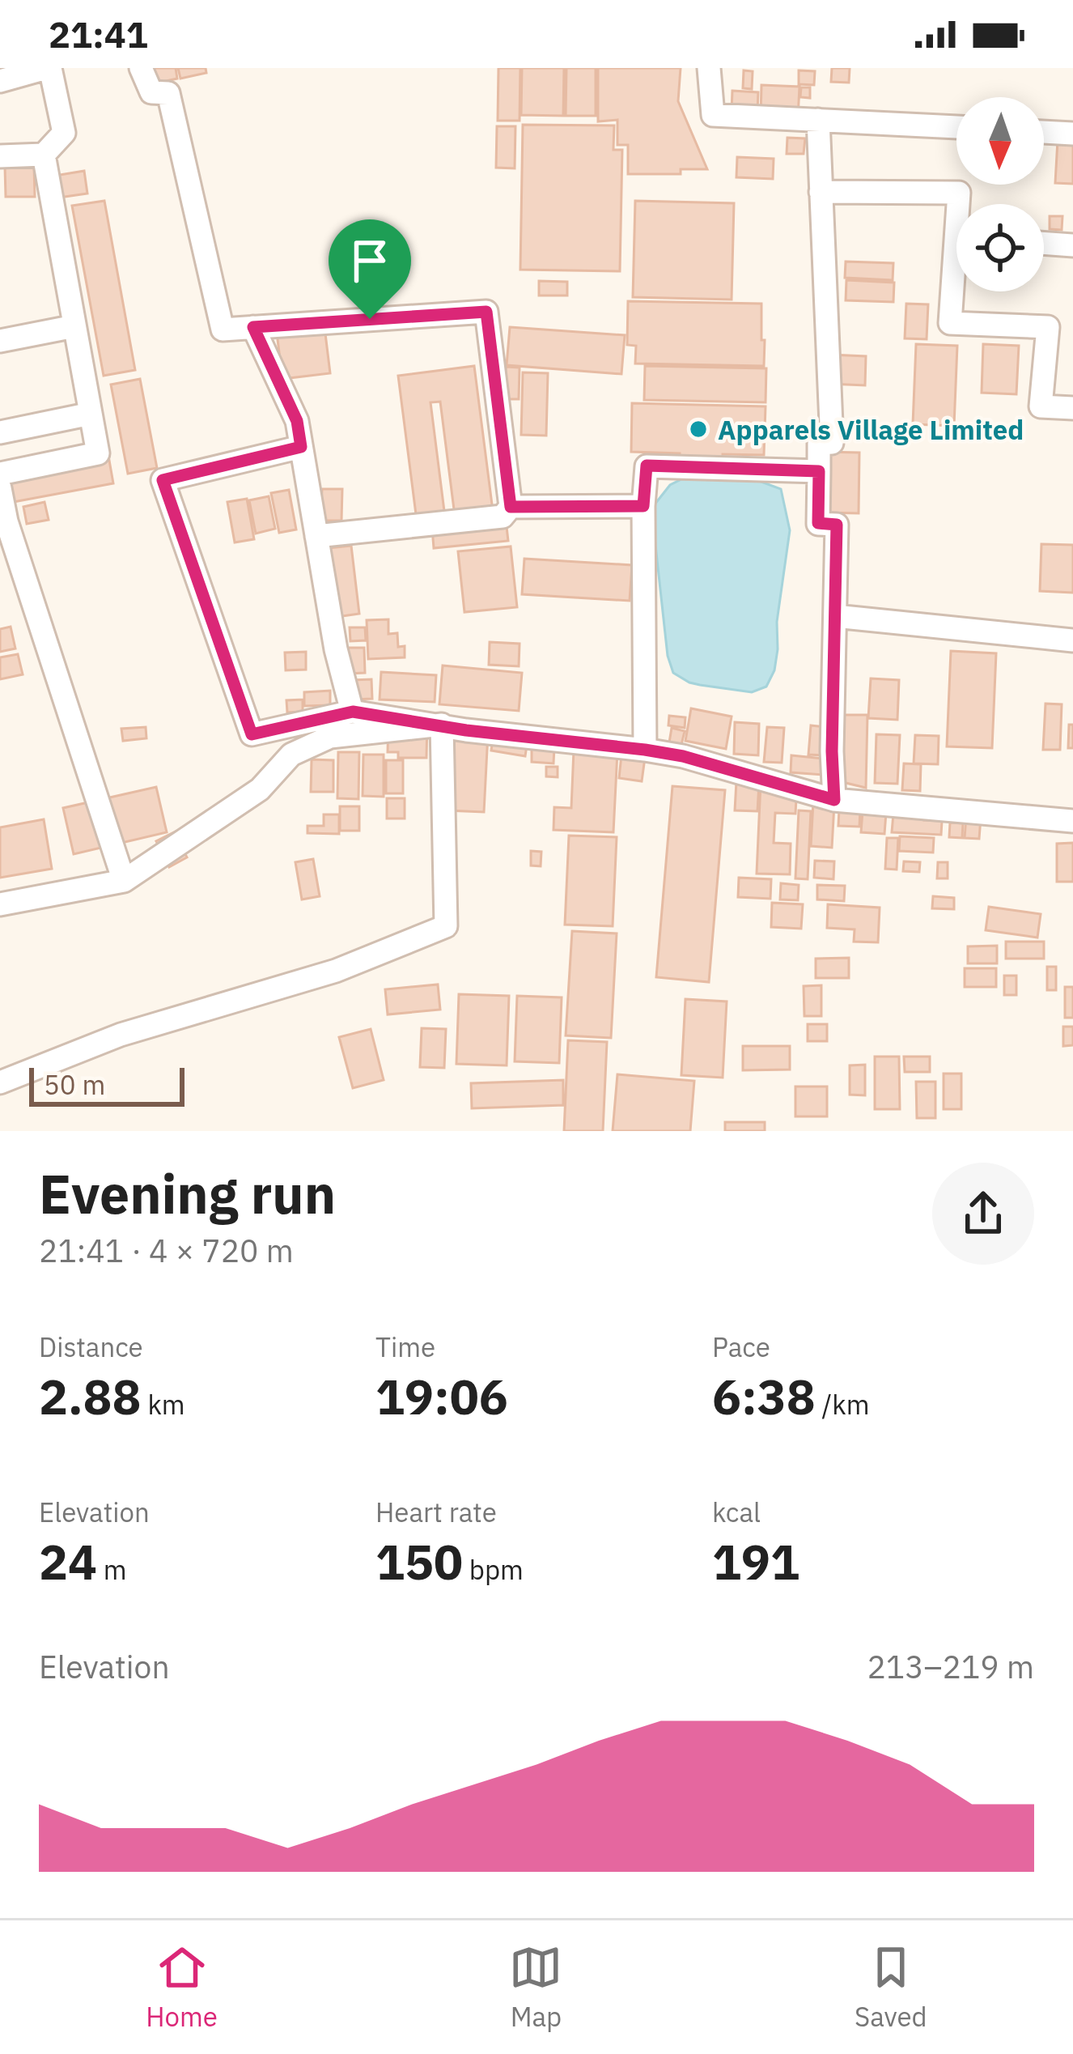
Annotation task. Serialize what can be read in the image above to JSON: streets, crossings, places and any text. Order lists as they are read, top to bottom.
{
  "places": ["Apparels Village Limited"],
  "scale_bar": "50 m",
  "north": "bottom",
  "page": {
    "status": "21:41",
    "scale": "50 m",
    "heading": ["Evening run", "21:41 · 4 × 720 m"],
    "stats": [
      ["Distance", "2.88 km"],
      ["Time", "19:06"],
      ["Pace", "6:38 /km"],
      ["Elevation", "24 m"],
      ["Heart rate", "150 bpm"],
      ["kcal", "191"]
    ],
    "chart": ["Elevation", "213–219 m"],
    "tabs": ["Home", "Map", "Saved"]
  }
}
